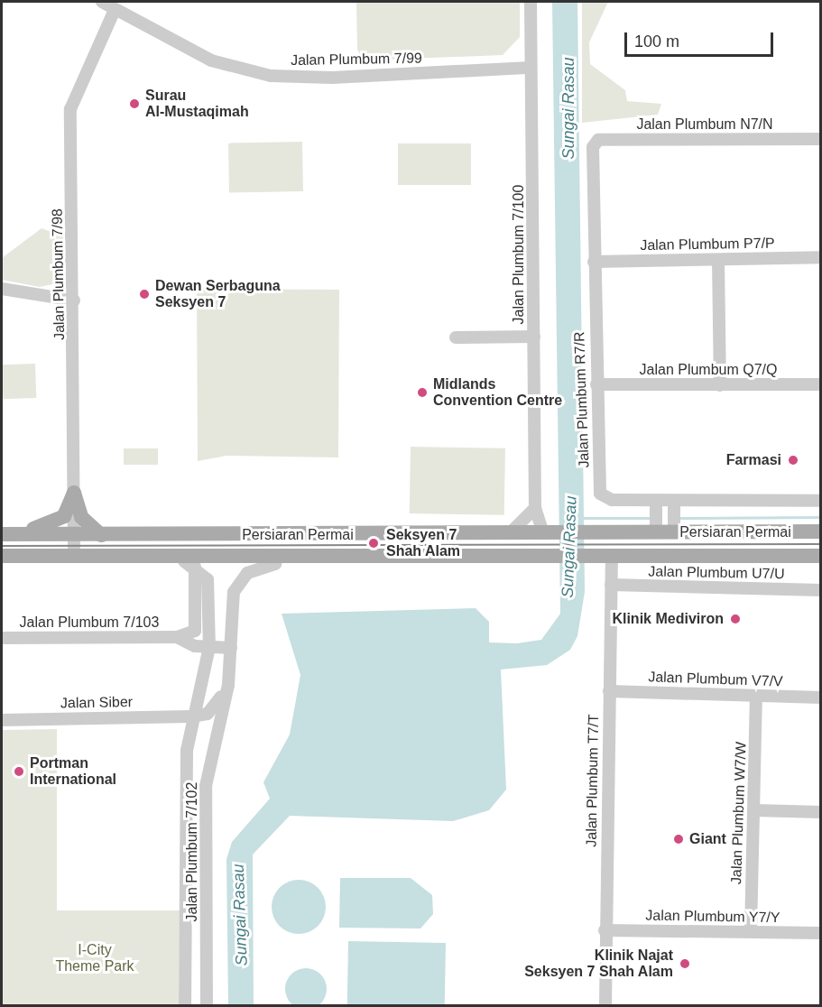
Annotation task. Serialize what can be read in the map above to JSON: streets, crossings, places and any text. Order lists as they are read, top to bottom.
{
  "streets": {
    "main road": ["Persiaran Permai"],
    "street": [
      "Jalan Plumbum 7/99",
      "Jalan Plumbum N7/N",
      "Jalan Plumbum P7/P",
      "Jalan Plumbum 7/100",
      "Jalan Plumbum 7/98",
      "Jalan Plumbum Q7/Q",
      "Jalan Plumbum R7/R",
      "Jalan Plumbum U7/U",
      "Jalan Plumbum 7/103",
      "Jalan Plumbum V7/V",
      "Jalan Siber",
      "Jalan Plumbum T7/T",
      "Jalan Plumbum W7/W",
      "Jalan Plumbum 7/102",
      "Jalan Plumbum Y7/Y"
    ]
  },
  "crossings": [
    ["Jalan Plumbum 7/99", "Jalan Plumbum 7/100"],
    ["Jalan Plumbum 7/99", "Jalan Plumbum 7/98"],
    ["Jalan Plumbum N7/N", "Jalan Plumbum R7/R"],
    ["Jalan Plumbum P7/P", "Jalan Plumbum R7/R"],
    ["Jalan Plumbum 7/100", "Persiaran Permai"],
    ["Jalan Plumbum 7/98", "Persiaran Permai"],
    ["Jalan Plumbum Q7/Q", "Jalan Plumbum R7/R"],
    ["Persiaran Permai", "Jalan Plumbum T7/T"],
    ["Persiaran Permai", "Jalan Plumbum 7/102"],
    ["Jalan Plumbum U7/U", "Jalan Plumbum T7/T"],
    ["Jalan Plumbum 7/103", "Jalan Plumbum 7/102"],
    ["Jalan Plumbum V7/V", "Jalan Plumbum T7/T"],
    ["Jalan Plumbum V7/V", "Jalan Plumbum W7/W"],
    ["Jalan Siber", "Jalan Plumbum 7/102"],
    ["Jalan Plumbum T7/T", "Jalan Plumbum Y7/Y"],
    ["Jalan Plumbum W7/W", "Jalan Plumbum Y7/Y"]
  ],
  "water": ["Sungai Rasau"],
  "parks": ["I-City Theme Park"],
  "places": [
    "Surau Al-Mustaqimah",
    "Dewan Serbaguna Seksyen 7",
    "Midlands Convention Centre",
    "Farmasi",
    "Seksyen 7 Shah Alam",
    "Klinik Mediviron",
    "Portman International",
    "Giant",
    "Klinik Najat Seksyen 7 Shah Alam"
  ],
  "scale_bar": "100 m"
}
